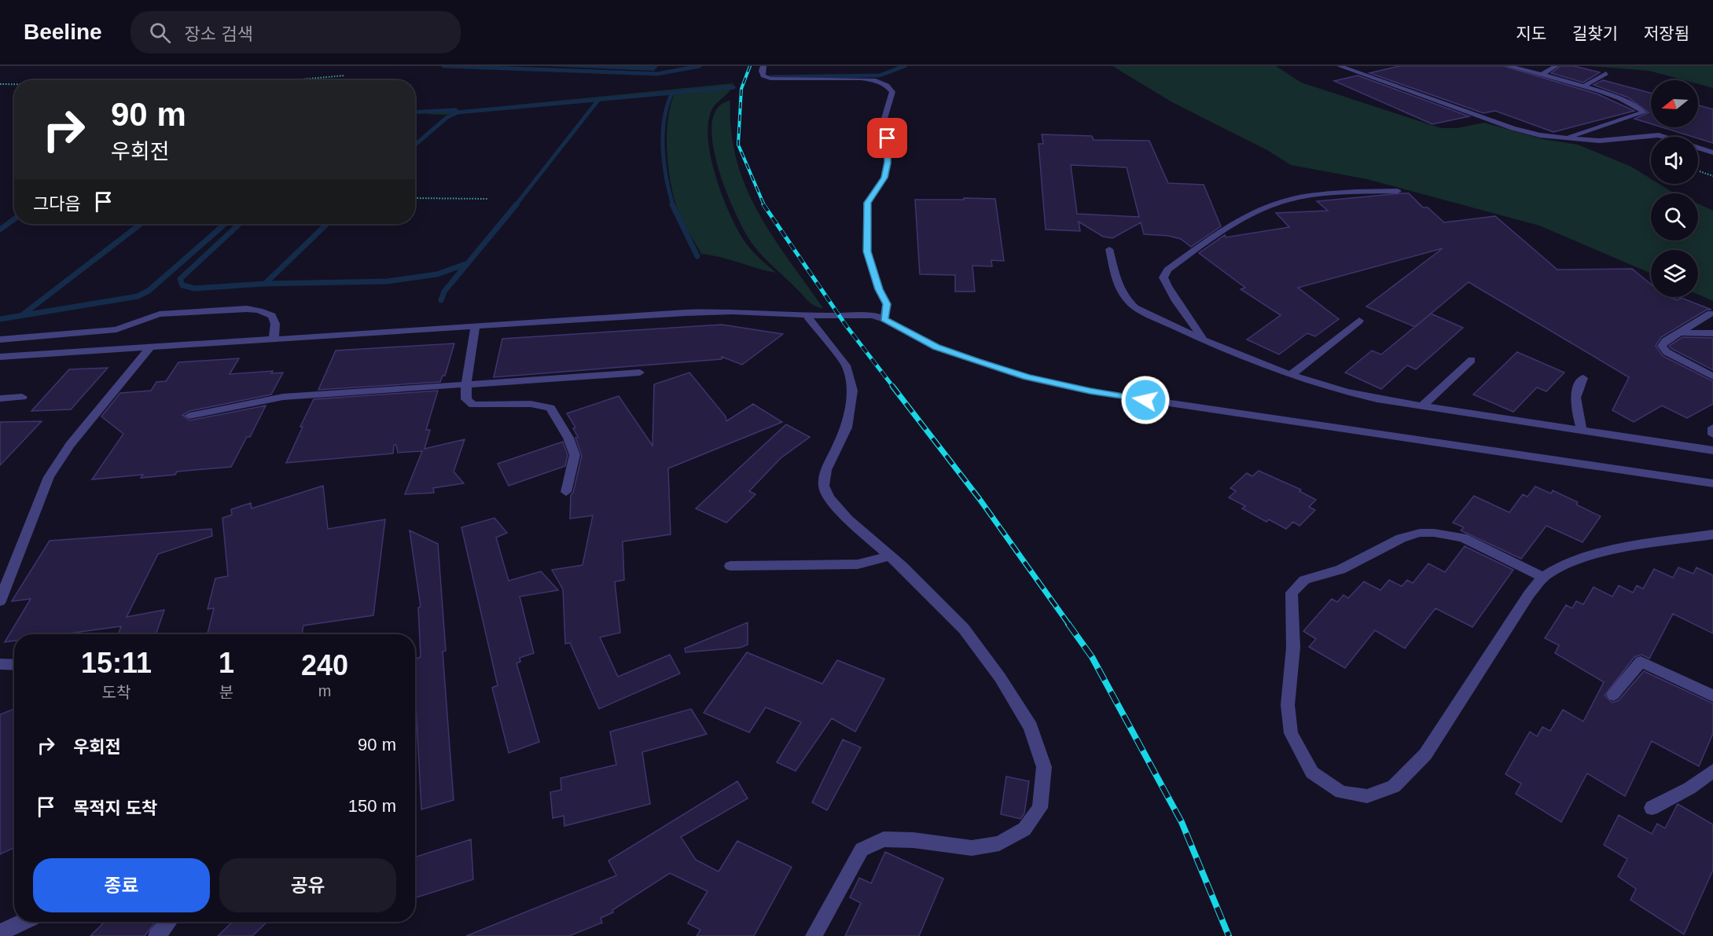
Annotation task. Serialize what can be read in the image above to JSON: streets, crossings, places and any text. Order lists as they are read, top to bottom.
{
  "north": "left",
  "page": {
    "header": "Beeline",
    "search": "장소 검색",
    "nav": ["지도", "길찾기", "저장됨"],
    "turn": ["90 m", "우회전"],
    "then": "그다음",
    "eta": [
      "15:11",
      "도착",
      "1",
      "분",
      "240",
      "m"
    ],
    "list": [
      {
        "name": "우회전",
        "value": "90 m"
      },
      {
        "name": "목적지 도착",
        "value": "150 m"
      }
    ],
    "buttons": ["종료", "공유"]
  }
}
